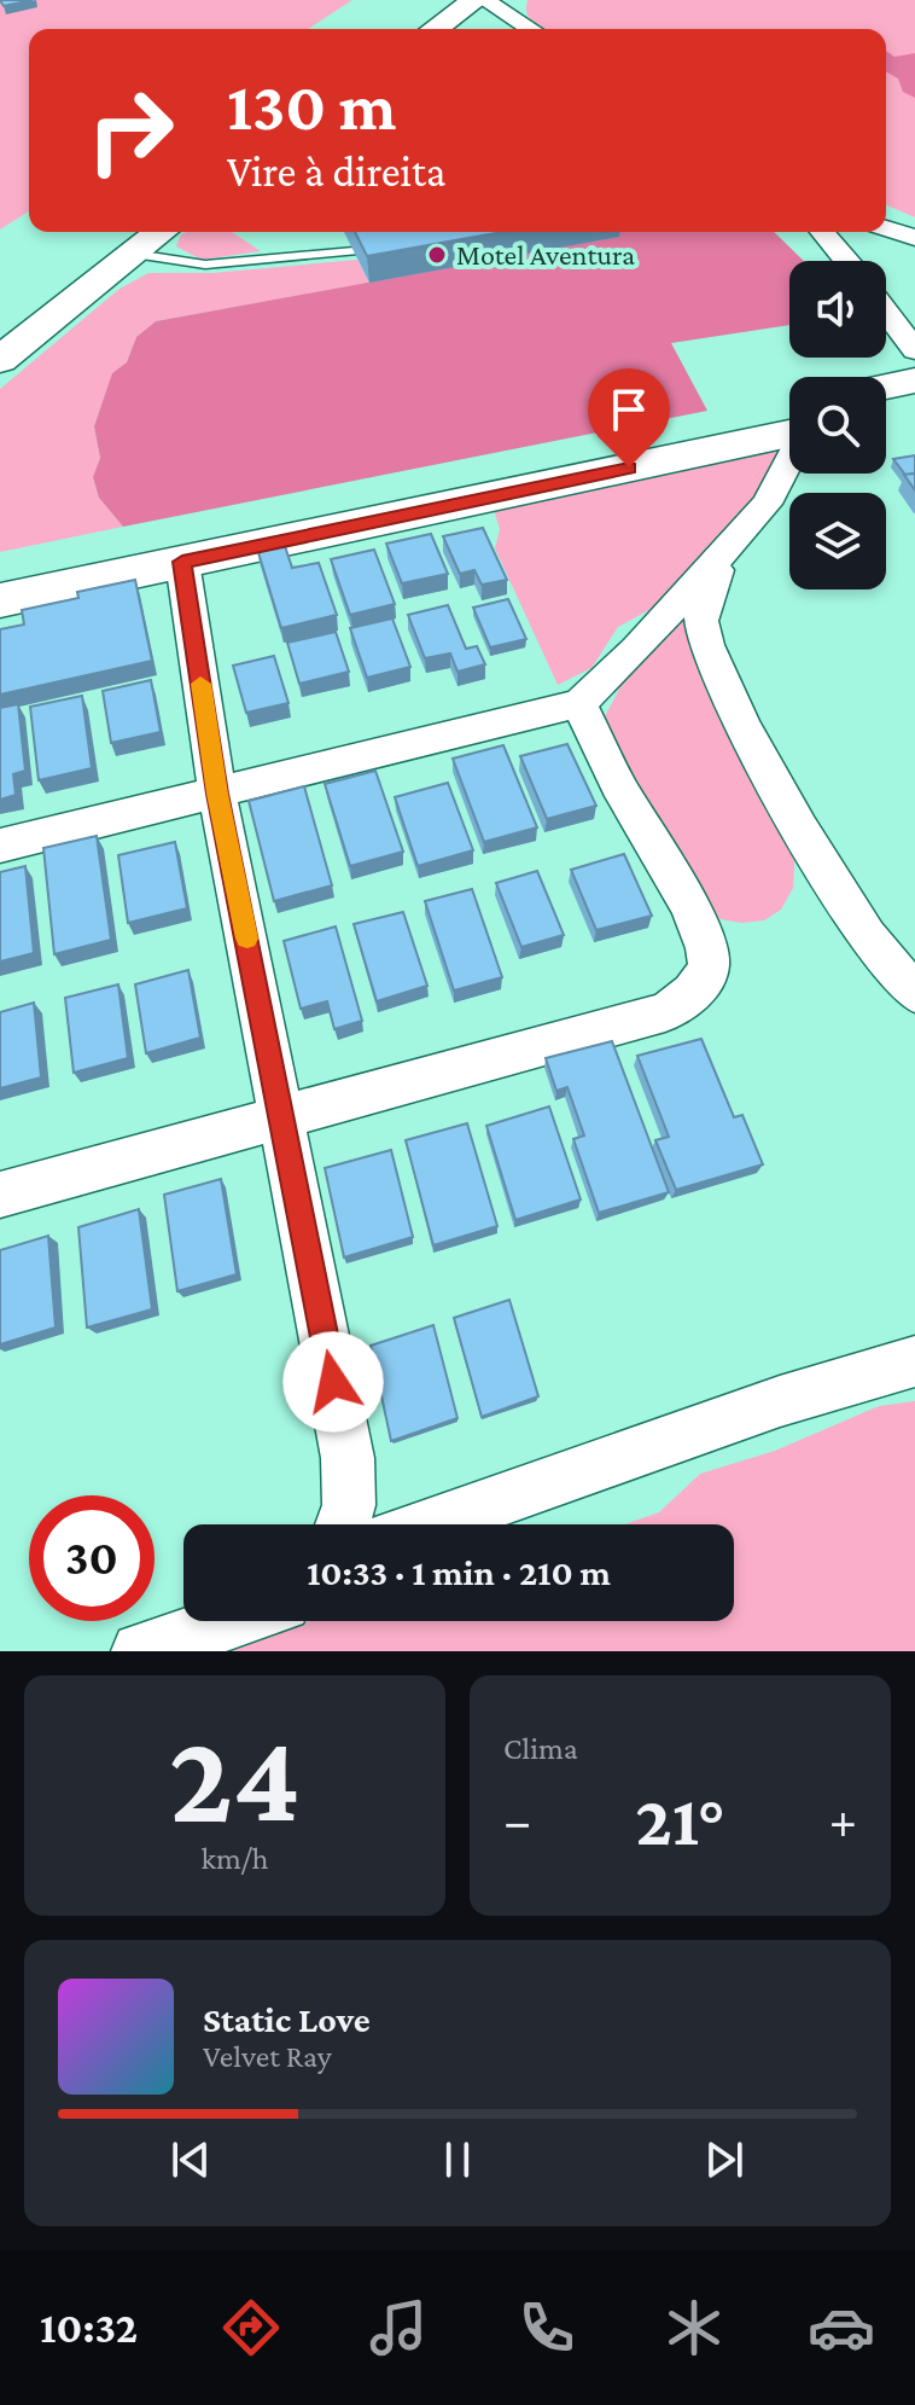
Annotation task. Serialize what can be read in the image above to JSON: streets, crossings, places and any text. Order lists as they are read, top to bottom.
{
  "places": ["Motel Aventura"],
  "page": {
    "turn": ["130 m", "Vire à direita"],
    "limit": "30",
    "trip": "10:33 · 1 min · 210 m",
    "tile": [
      ["24", "km/h"],
      "Clima"
    ],
    "heat": ["−", "21°", "+"],
    "song": ["Static Love", "Velvet Ray"],
    "tabs": "10:32"
  }
}
